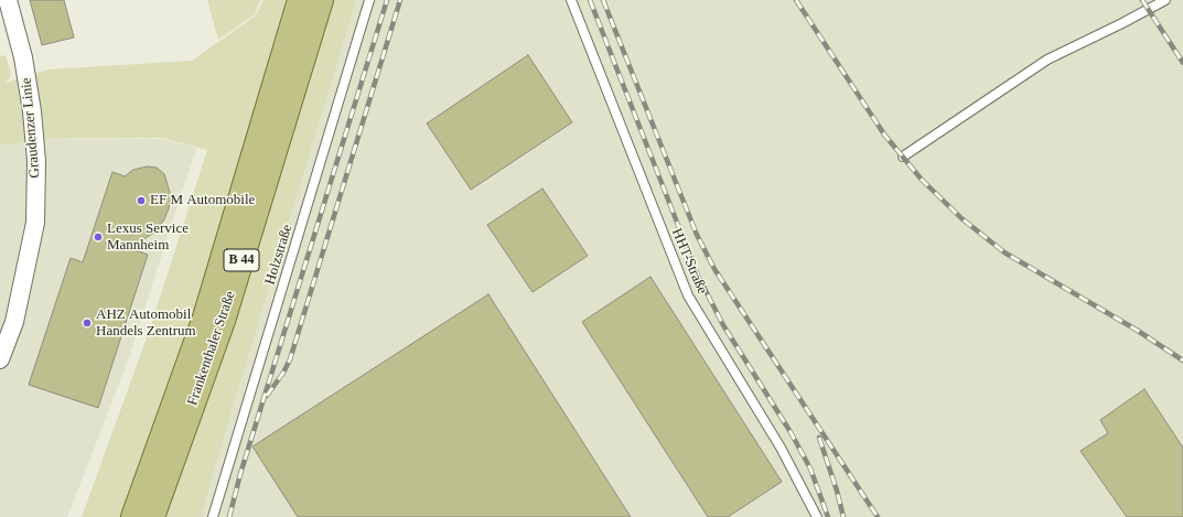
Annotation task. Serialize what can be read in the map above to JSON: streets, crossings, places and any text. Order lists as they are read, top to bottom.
{
  "streets": {
    "main road": ["B 44", "Frankenthaler Straße"],
    "street": ["Graudenzer Linie"],
    "lane": ["Holzstraße", "HHT-Straße"]
  },
  "places": ["EF M Automobile", "Lexus Service Mannheim", "AHZ Automobil Handels Zentrum"]
}
